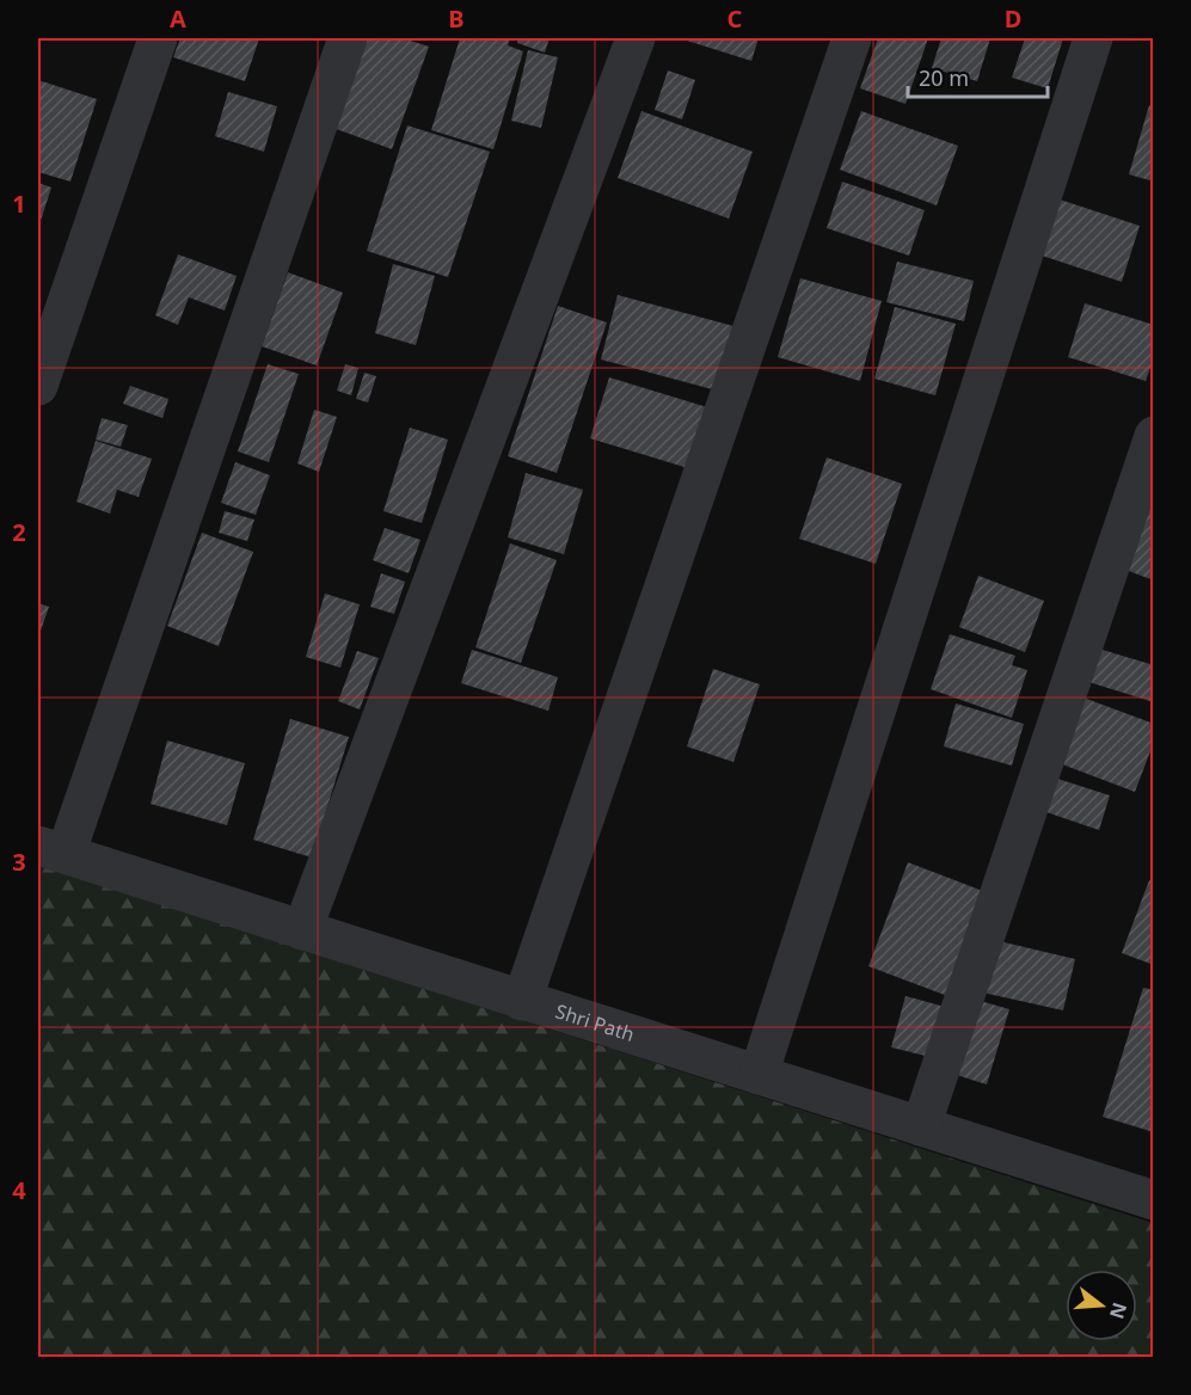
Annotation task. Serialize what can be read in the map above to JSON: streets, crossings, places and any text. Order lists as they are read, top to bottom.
{
  "streets": {
    "street": ["Shri Path"]
  },
  "scale_bar": "20 m",
  "north": "right",
  "grid": {
    "columns": [
      "A",
      "B",
      "C",
      "D"
    ],
    "rows": [
      "1",
      "2",
      "3",
      "4"
    ]
  }
}
